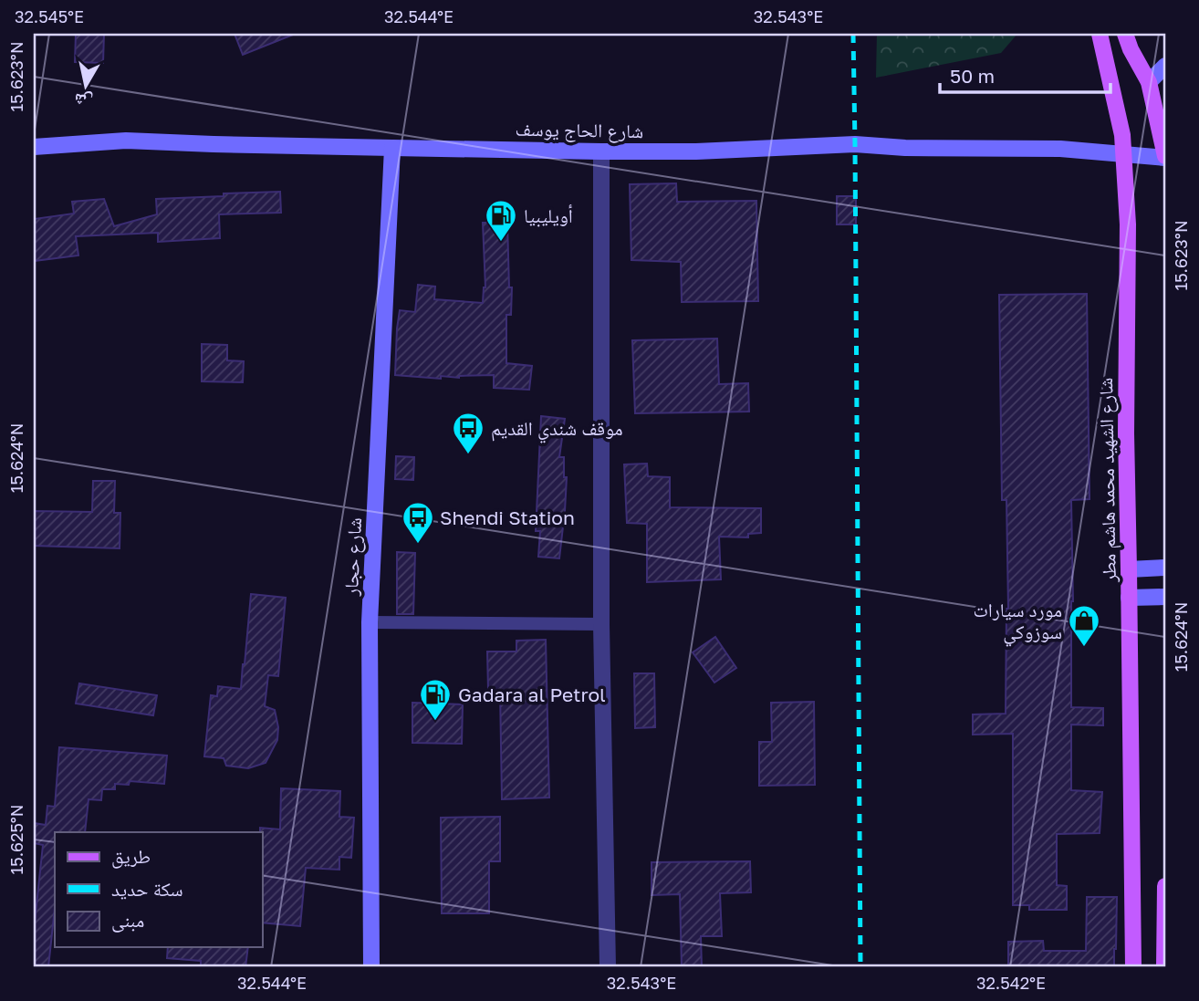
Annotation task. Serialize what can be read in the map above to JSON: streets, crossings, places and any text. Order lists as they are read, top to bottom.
{
  "streets": {
    "main road": ["شارع الحاج يوسف", "شارع الشهيد محمد هاشم مطر", "شارع حجار"]
  },
  "crossings": [
    ["شارع الحاج يوسف", "شارع الشهيد محمد هاشم مطر"],
    ["شارع الحاج يوسف", "شارع حجار"]
  ],
  "places": {
    "fuel station": ["أويليبيا", "Gadara al Petrol"],
    "bus stop": ["موقف شندي القديم", "Shendi Station"],
    "shop": ["مورد سيارات سوزوكي"]
  },
  "legend": ["طريق", "سكة حديد", "مبنى"],
  "scale_bar": "50 m",
  "north": "bottom",
  "coordinates": [
    "32.545°E",
    "32.544°E",
    "32.543°E",
    "15.623°N",
    "15.624°N",
    "15.625°N",
    "32.542°E"
  ]
}
